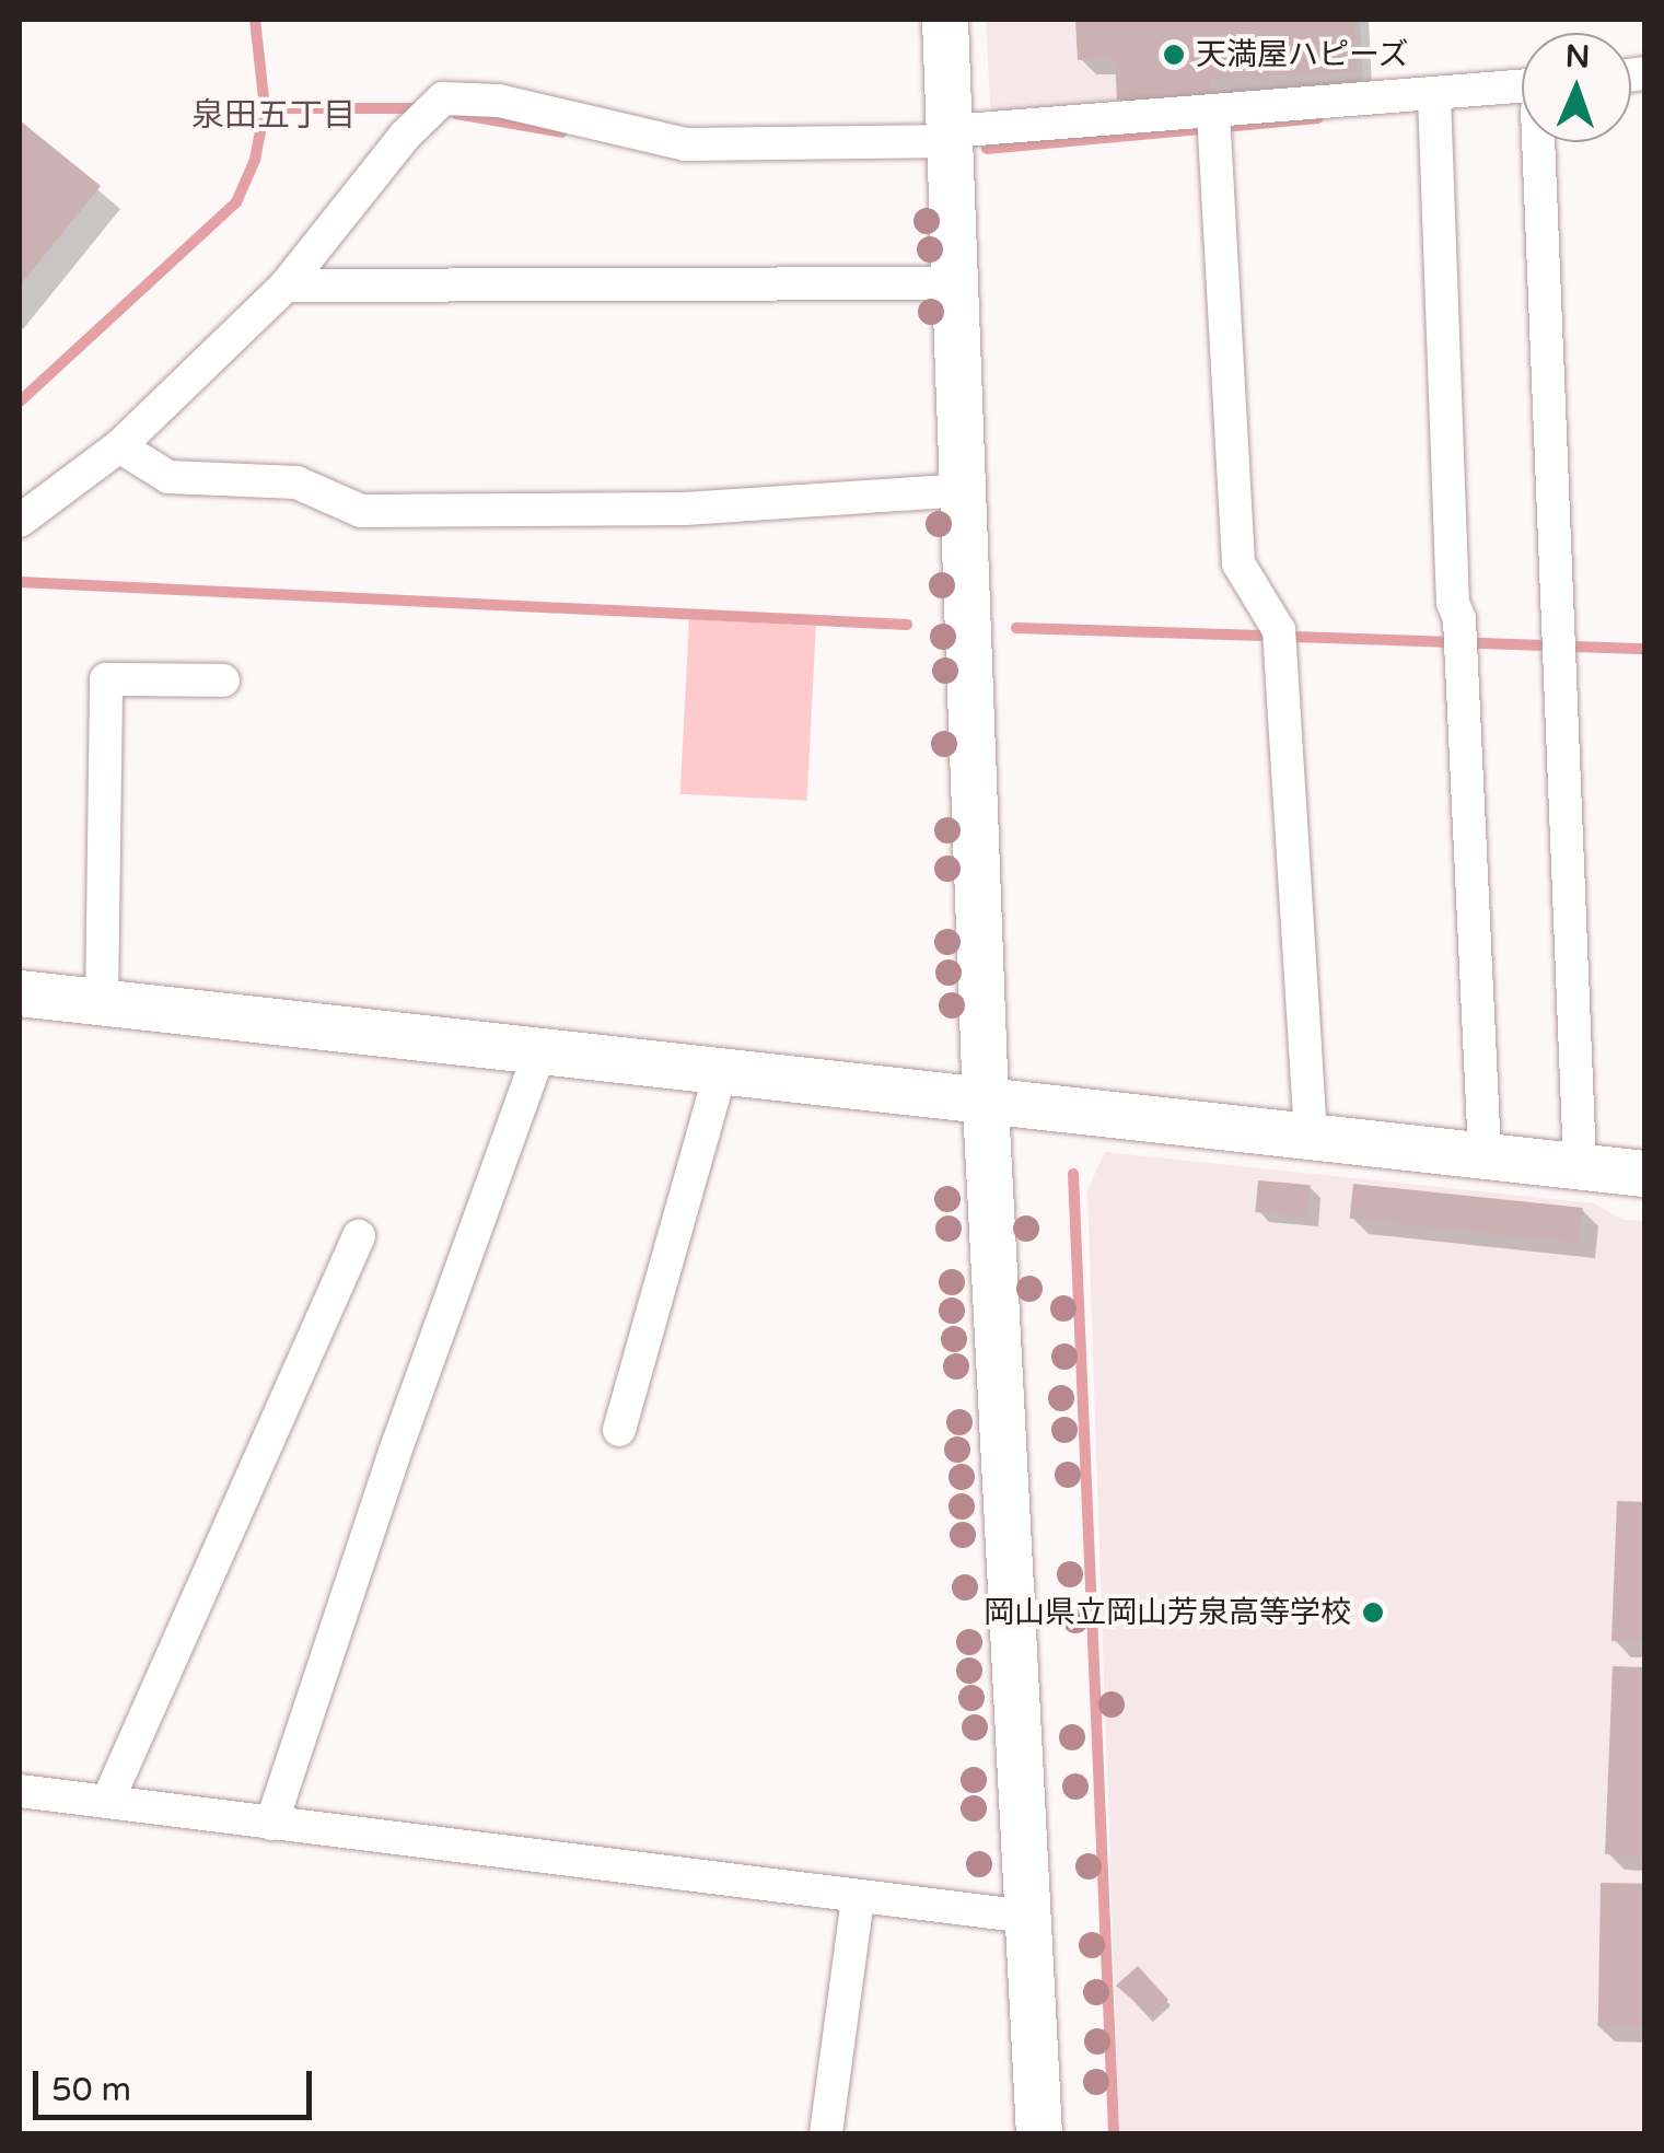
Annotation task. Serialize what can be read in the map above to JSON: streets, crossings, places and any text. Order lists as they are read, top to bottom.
{
  "districts": ["泉田五丁目"],
  "places": ["天満屋ハピーズ", "岡山県立岡山芳泉高等学校"],
  "scale_bar": "50 m",
  "north": "top"
}
